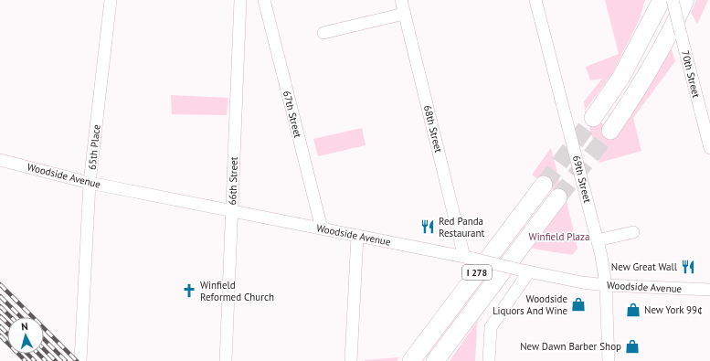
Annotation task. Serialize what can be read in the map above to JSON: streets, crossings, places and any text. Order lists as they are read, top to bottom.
{
  "streets": {
    "highway": ["I 278"],
    "street": [
      "70th Street",
      "67th Street",
      "68th Street",
      "65th Place",
      "Woodside Avenue",
      "69th Street",
      "66th Street"
    ]
  },
  "crossings": [
    ["67th Street", "Woodside Avenue"],
    ["68th Street", "Woodside Avenue"],
    ["65th Place", "Woodside Avenue"],
    ["Woodside Avenue", "69th Street"],
    ["Woodside Avenue", "66th Street"]
  ],
  "parks": ["Winfield Plaza"],
  "places": {
    "restaurant": ["Red Panda Restaurant", "New Great Wall"],
    "church": ["Winfield Reformed Church"],
    "shop": ["Woodside Liquors And Wine", "New York 99¢", "New Dawn Barber Shop"]
  },
  "north": "top"
}
